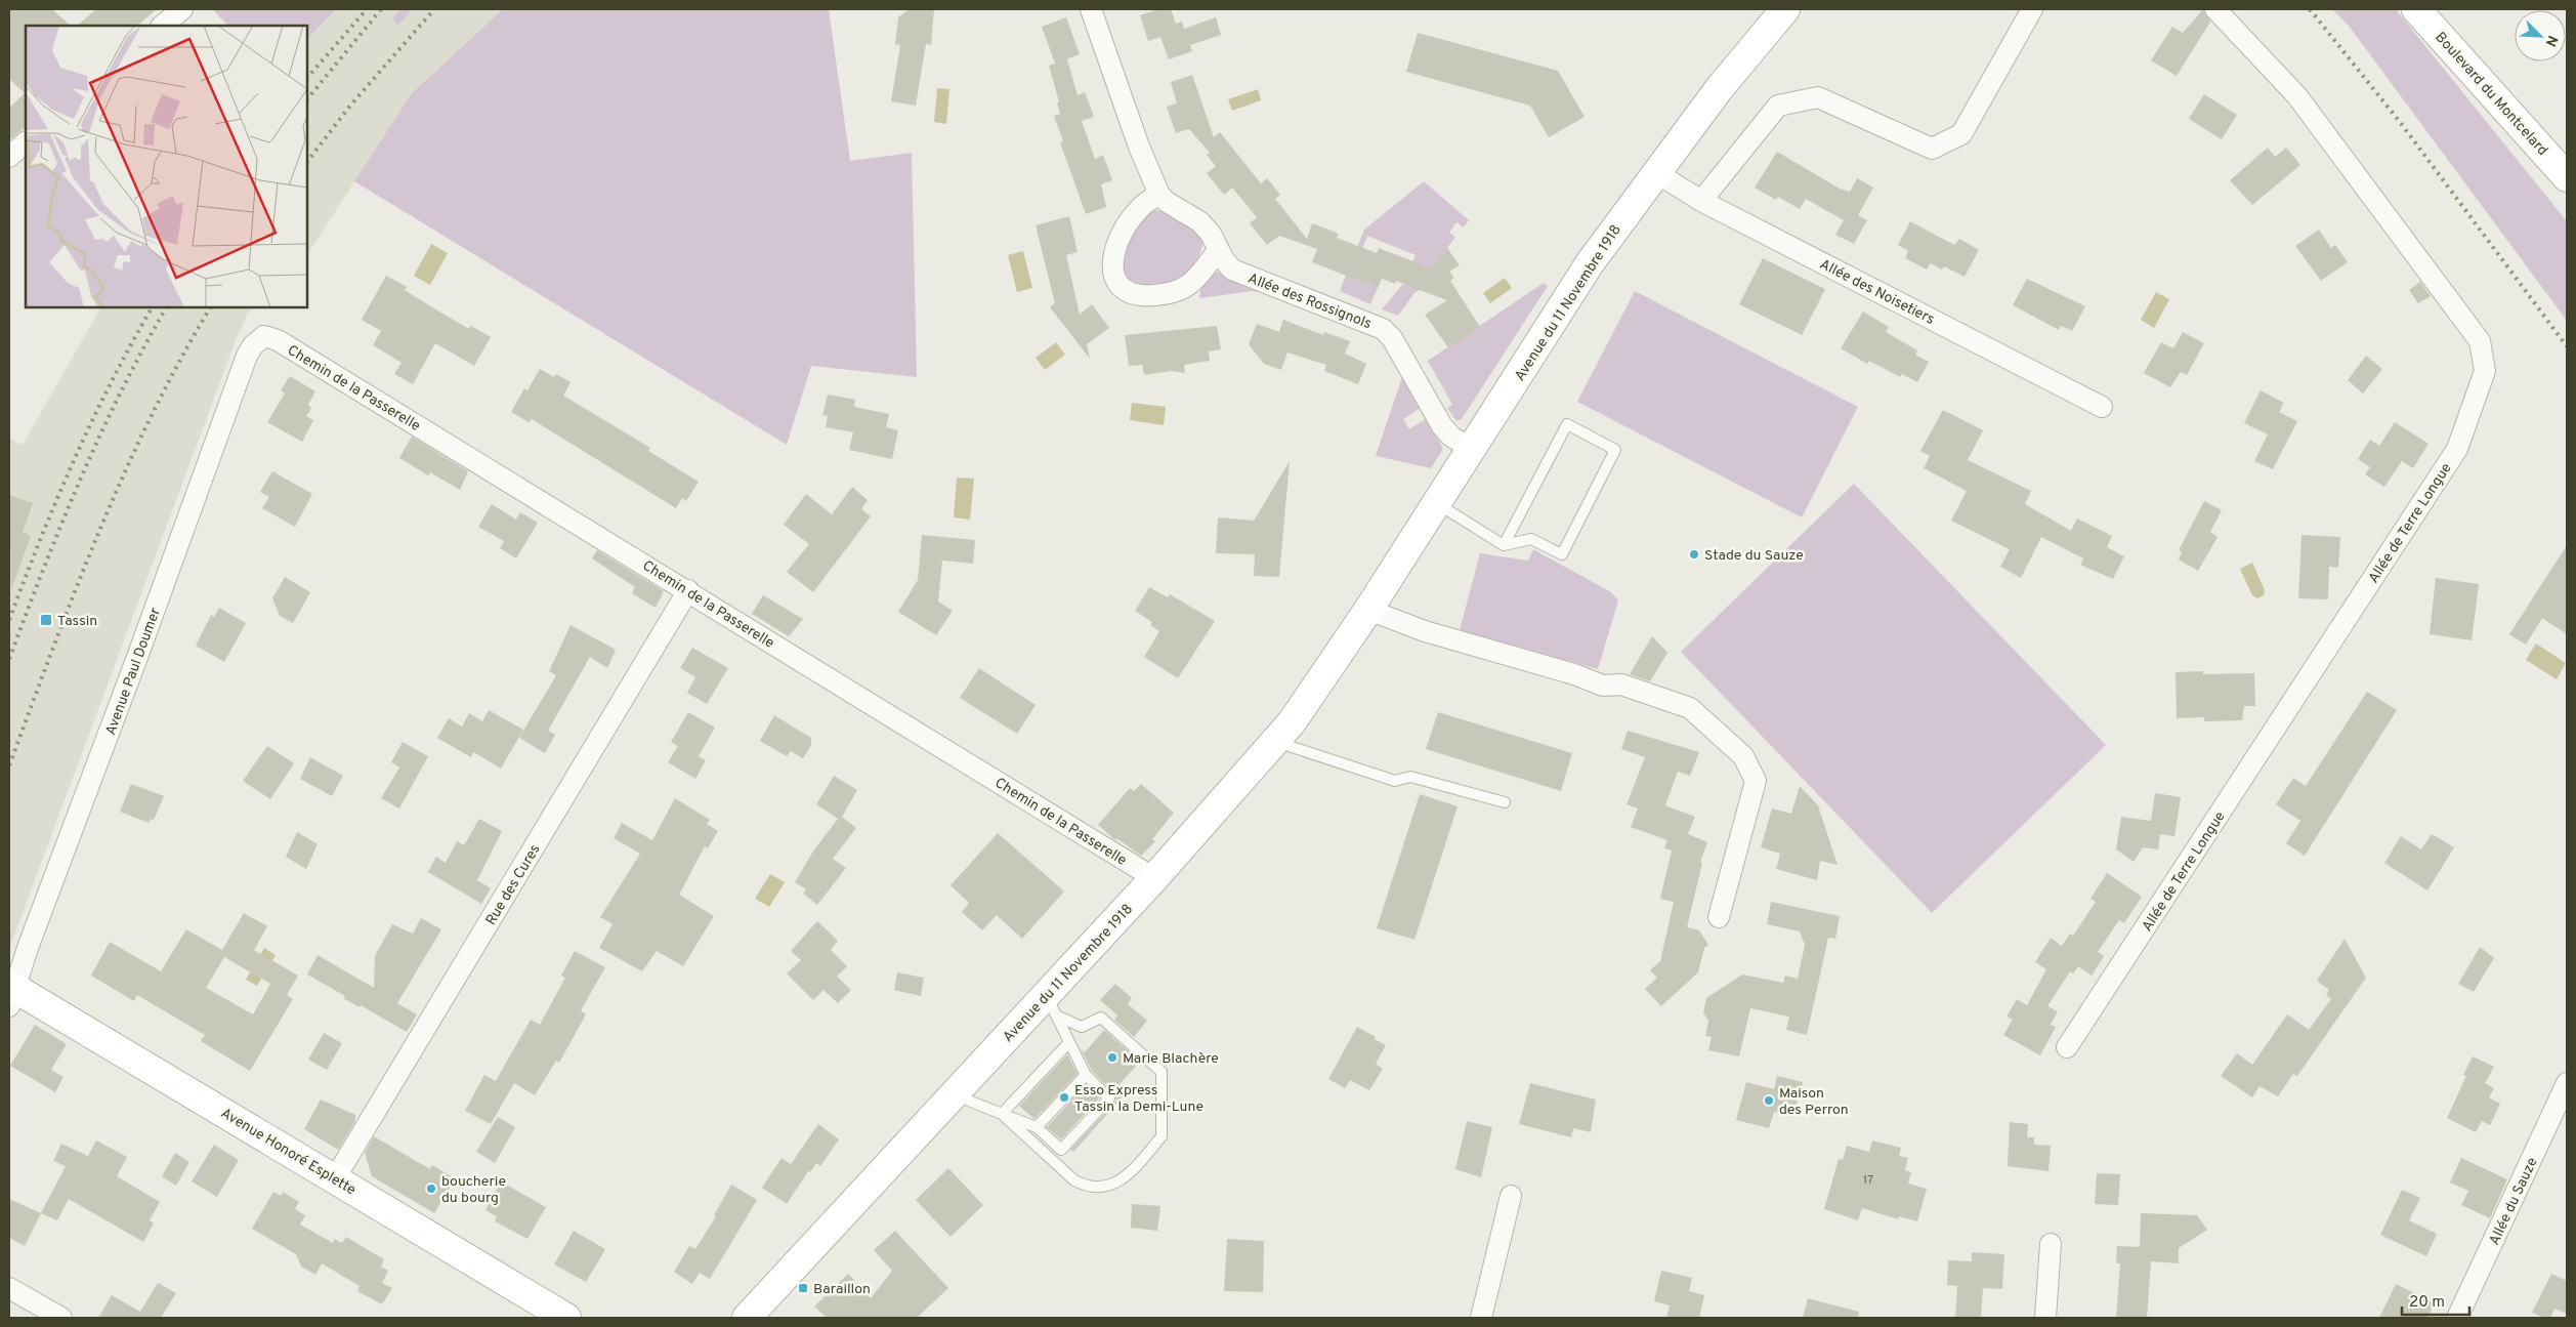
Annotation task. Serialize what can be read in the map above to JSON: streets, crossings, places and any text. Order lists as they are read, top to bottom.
{
  "streets": {
    "main road": ["Boulevard du Montcelard", "Avenue du 11 Novembre 1918", "Avenue Honoré Esplette"],
    "street": [
      "Allée des Noisetiers",
      "Allée des Rossignols",
      "Chemin de la Passerelle",
      "Allée de Terre Longue",
      "Avenue Paul Doumer",
      "Rue des Cures",
      "Allée du Sauze"
    ]
  },
  "crossings": [
    ["Allée des Noisetiers", "Avenue du 11 Novembre 1918"],
    ["Allée des Rossignols", "Avenue du 11 Novembre 1918"],
    ["Avenue du 11 Novembre 1918", "Chemin de la Passerelle"],
    ["Chemin de la Passerelle", "Avenue Paul Doumer"],
    ["Chemin de la Passerelle", "Rue des Cures"],
    ["Avenue Paul Doumer", "Avenue Honoré Esplette"],
    ["Rue des Cures", "Avenue Honoré Esplette"]
  ],
  "places": {
    "other": [
      "Stade du Sauze",
      "Marie Blachère",
      "Esso Express Tassin la Demi-Lune",
      "Maison des Perron",
      "boucherie du bourg"
    ],
    "transit": ["Tassin", "Baraillon"]
  },
  "house_numbers": ["17"],
  "scale_bar": "20 m",
  "north": "bottom right"
}
